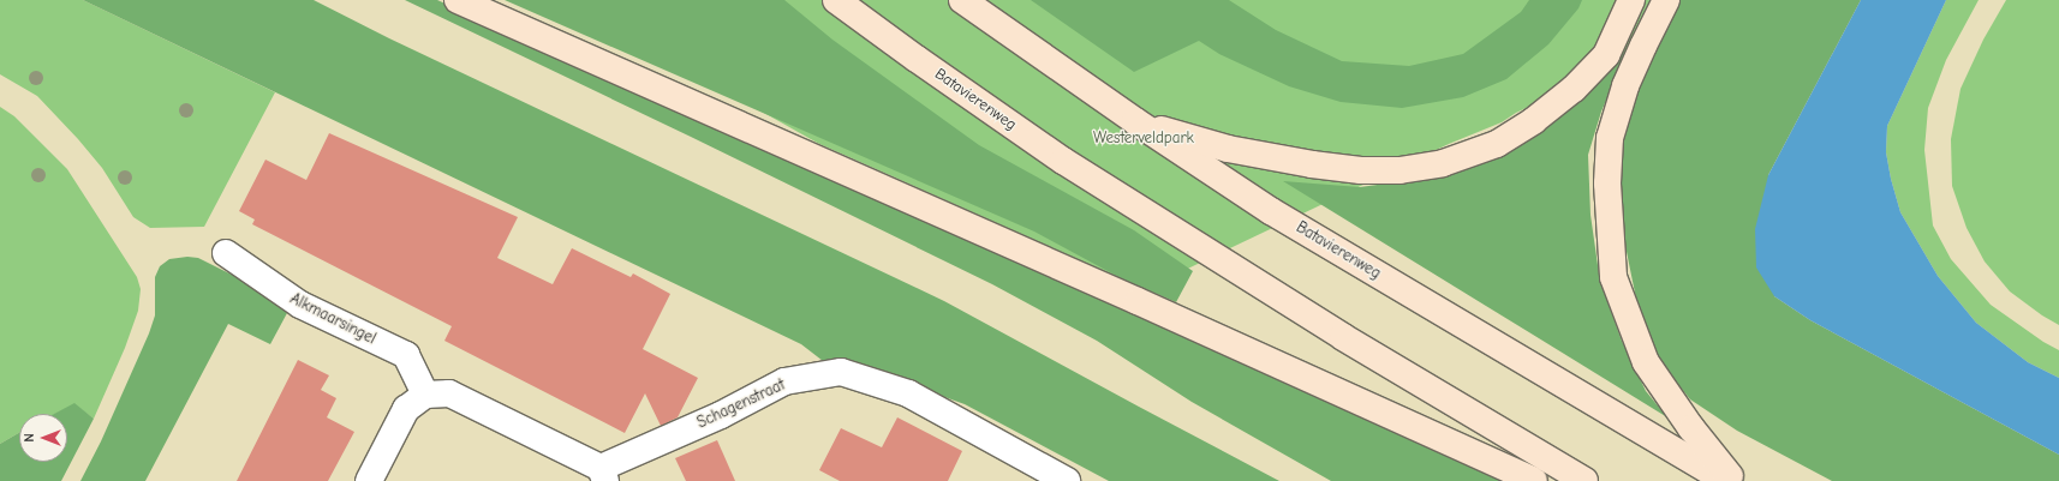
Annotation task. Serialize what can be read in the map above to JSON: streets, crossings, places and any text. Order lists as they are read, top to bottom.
{
  "streets": {
    "main road": ["Batavierenweg"],
    "street": ["Alkmaarsingel", "Schagenstraat"]
  },
  "parks": ["Westerveldpark"],
  "north": "left"
}
